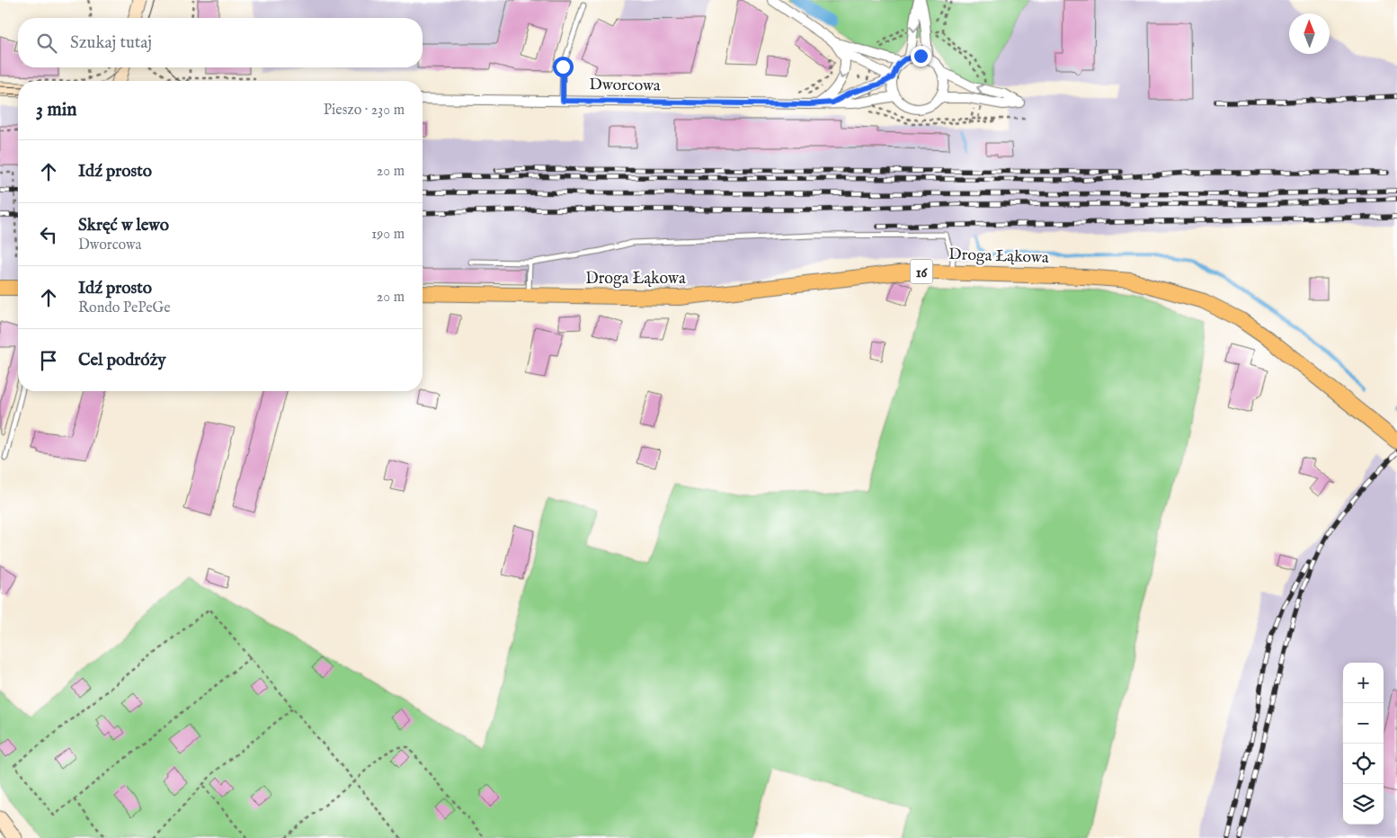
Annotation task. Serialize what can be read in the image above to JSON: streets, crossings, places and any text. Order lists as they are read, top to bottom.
{
  "streets": {
    "main road": ["Droga Łąkowa", "16"],
    "street": ["Dworcowa"]
  },
  "north": "top",
  "page": {
    "search": "Szukaj tutaj",
    "heading": ["3 min", "Pieszo · 230 m"],
    "list": [
      ["Idź prosto", "20 m"],
      ["Skręć w lewo", "Dworcowa", "190 m"],
      ["Idź prosto", "Rondo PePeGe", "20 m"],
      "Cel podróży"
    ],
    "map_buttons": ["+", "−"]
  }
}
